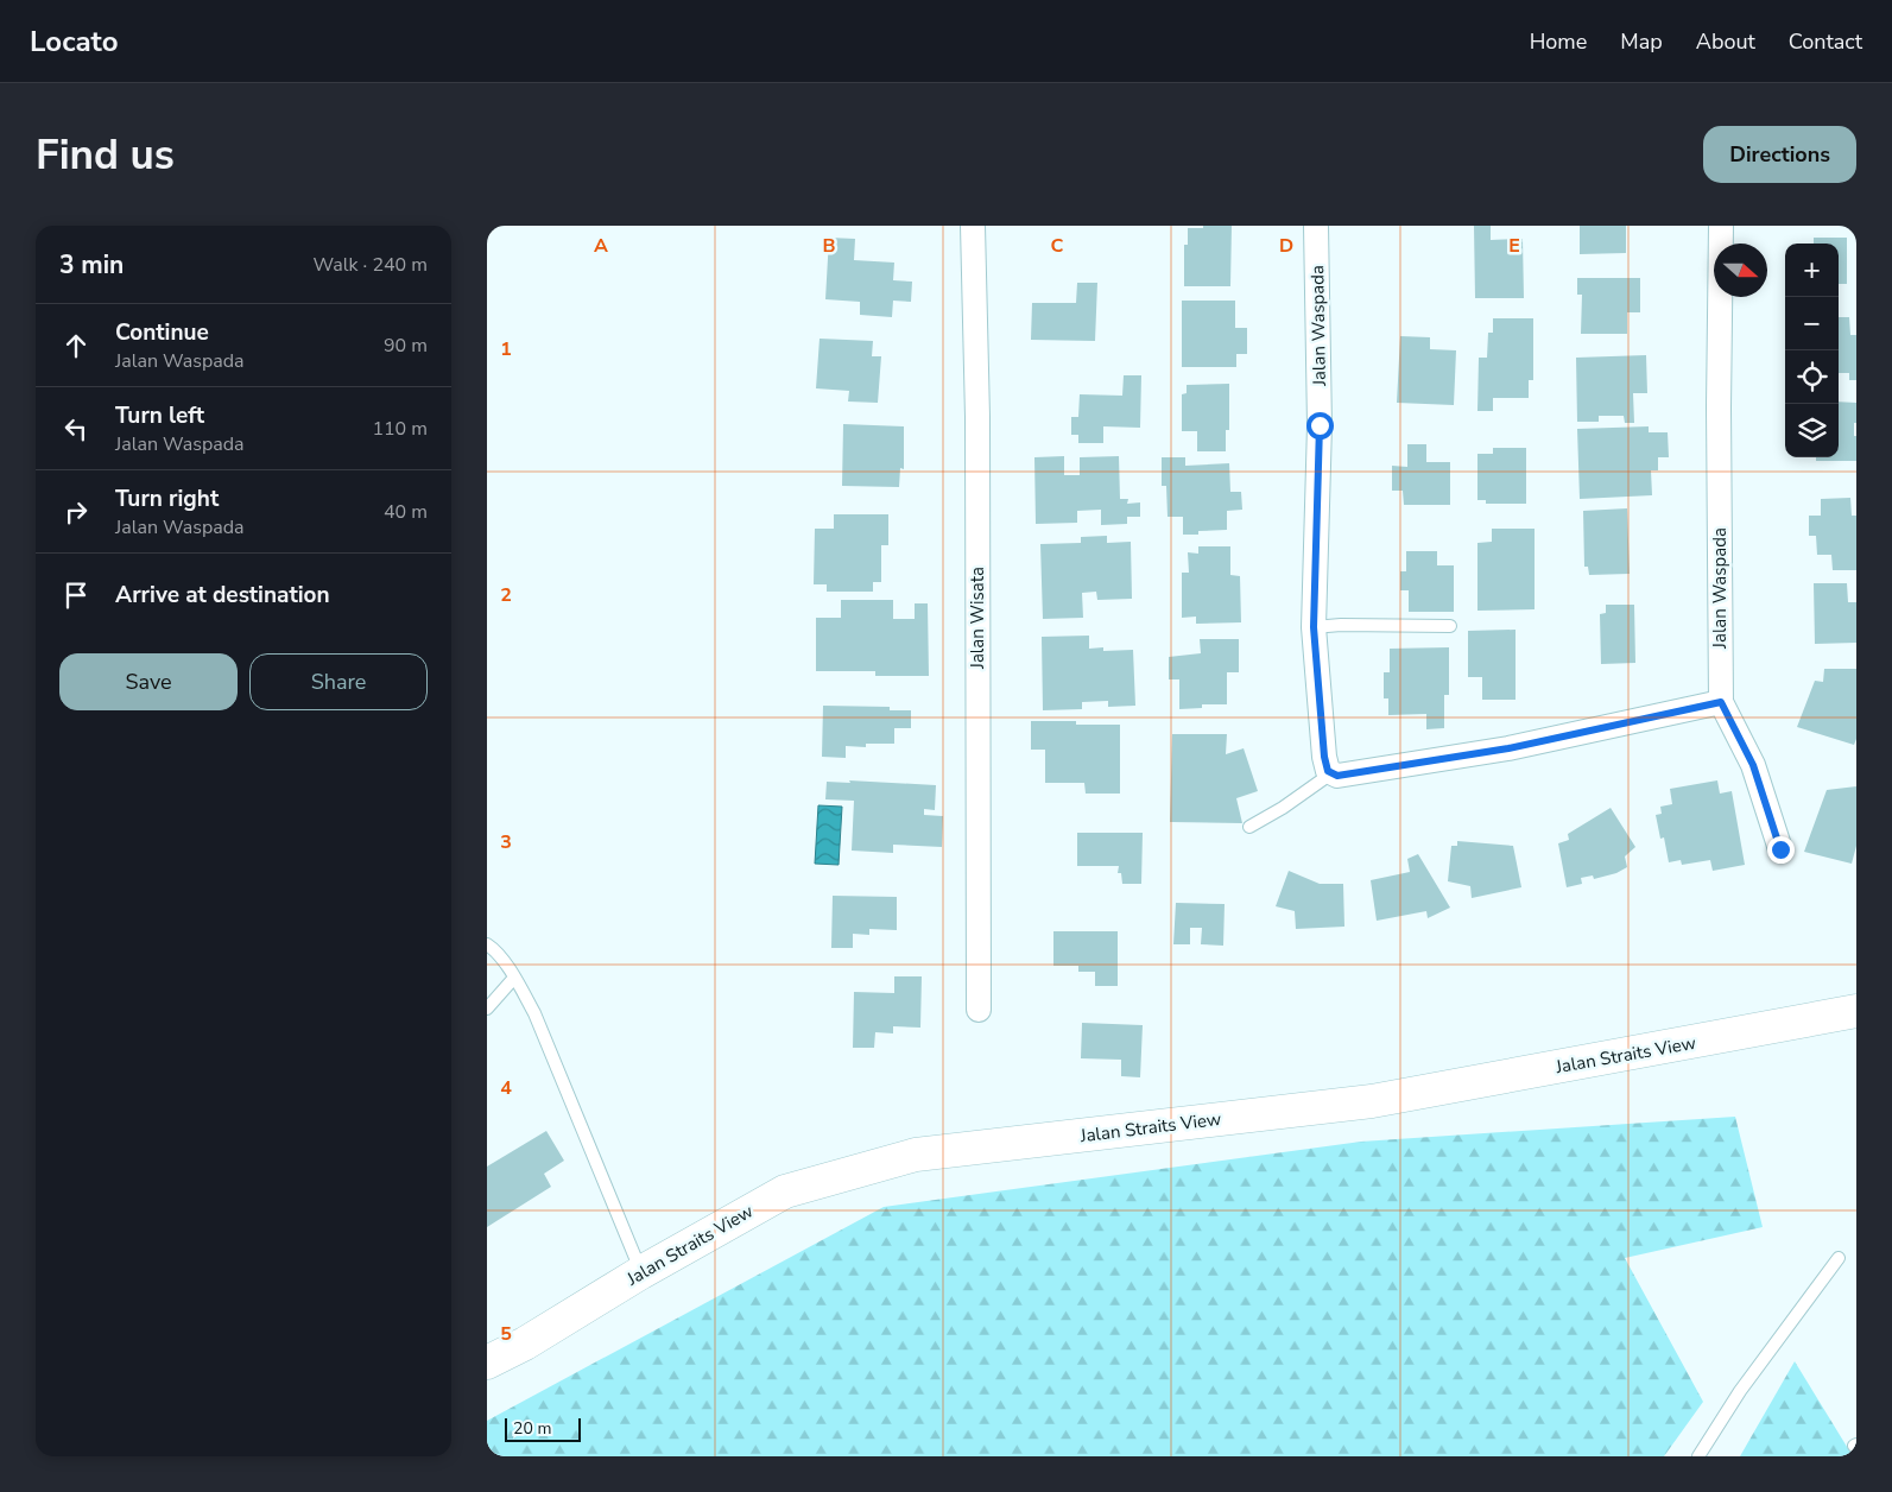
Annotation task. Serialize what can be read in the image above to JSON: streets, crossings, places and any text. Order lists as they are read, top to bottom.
{
  "streets": {
    "street": ["Jalan Waspada", "Jalan Wisata", "Jalan Straits View"]
  },
  "scale_bar": "20 m",
  "north": "right",
  "page": {
    "header": "Locato",
    "nav": [
      "Home",
      "Map",
      "About",
      "Contact"
    ],
    "buttons": [
      "Directions",
      ["Save", "Share"]
    ],
    "title": "Find us",
    "heading": ["3 min", "Walk · 240 m"],
    "map_buttons": ["+", "−"],
    "list": [
      ["Continue", "Jalan Waspada", "90 m"],
      ["Turn left", "Jalan Waspada", "110 m"],
      ["Turn right", "Jalan Waspada", "40 m"],
      "Arrive at destination"
    ],
    "scale": "20 m"
  },
  "grid": {
    "columns": [
      "A",
      "B",
      "C",
      "D",
      "E"
    ],
    "rows": [
      "1",
      "2",
      "3",
      "4",
      "5"
    ]
  }
}
